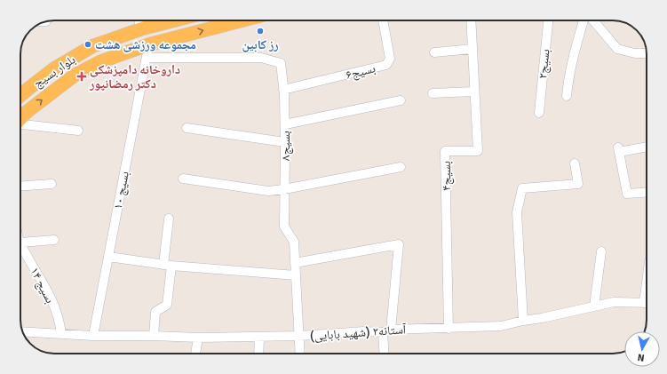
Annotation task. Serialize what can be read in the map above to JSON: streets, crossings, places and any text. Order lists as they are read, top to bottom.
{
  "streets": {
    "main road": ["بلوار بسیج"],
    "street": [
      "بسیج۲",
      "بسیج۶",
      "بسیج۸",
      "بسیج۴",
      "بسیج ۱۰",
      "بسیج ۱۴",
      "آستانه۲ (شهید بابایی)"
    ]
  },
  "crossings": [
    ["بلوار بسیج", "بسیج۸"],
    ["بلوار بسیج", "بسیج ۱۰"],
    ["بسیج۶", "بسیج۸"],
    ["بسیج۸", "بسیج ۱۰"],
    ["بسیج۸", "آستانه۲ (شهید بابایی)"],
    ["بسیج۴", "آستانه۲ (شهید بابایی)"],
    ["بسیج ۱۰", "آستانه۲ (شهید بابایی)"],
    ["بسیج ۱۴", "آستانه۲ (شهید بابایی)"]
  ],
  "places": {
    "other": ["رز کابین", "مجموعه ورزشی هشت"],
    "health": ["داروخانه دامپزشکی دکتر رمضانپور"]
  },
  "north": "bottom"
}
